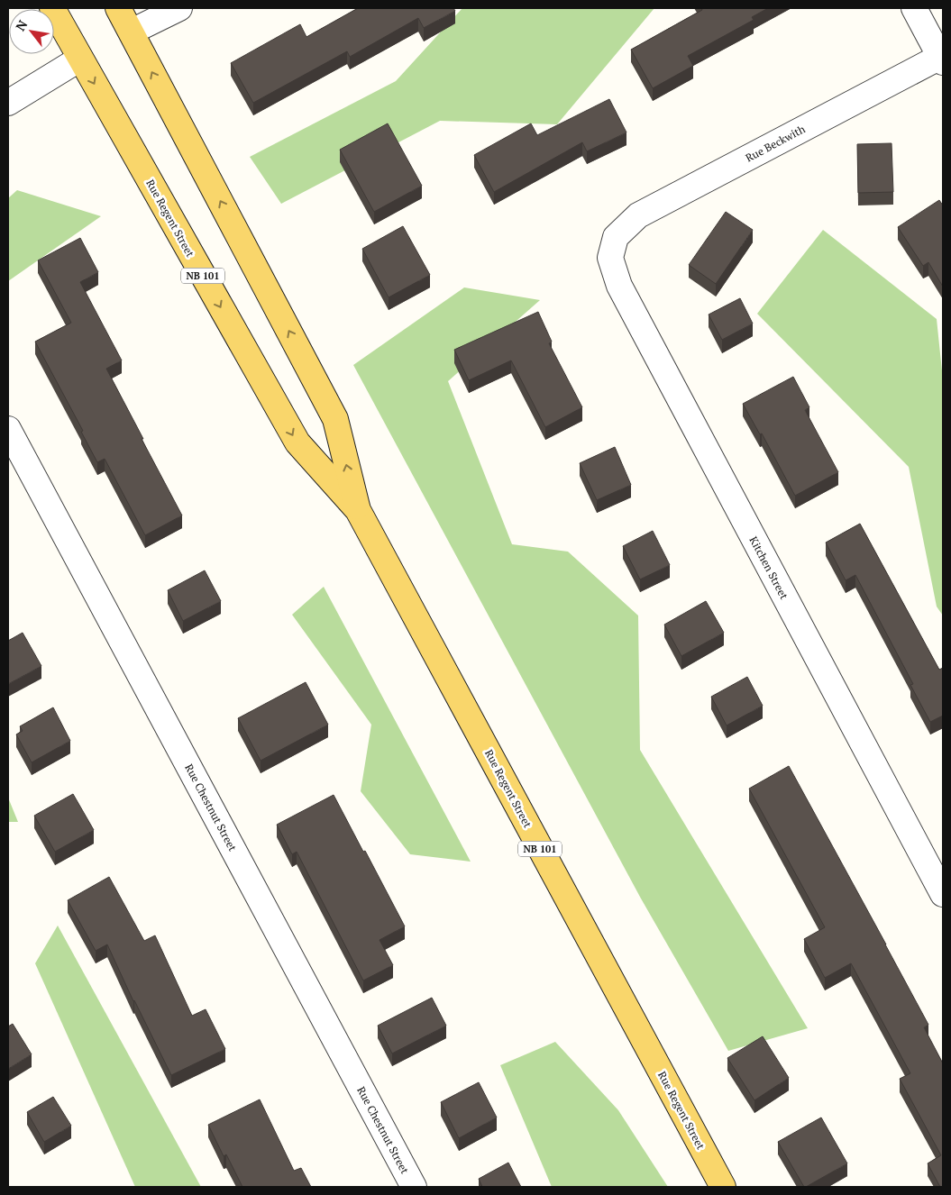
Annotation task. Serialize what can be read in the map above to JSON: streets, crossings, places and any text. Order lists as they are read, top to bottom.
{
  "streets": {
    "main road": ["Rue Regent Street", "NB 101"],
    "street": ["Rue Beckwith", "Kitchen Street", "Rue Chestnut Street"]
  },
  "crossings": [
    ["Rue Beckwith", "Kitchen Street"]
  ],
  "north": "top left"
}
